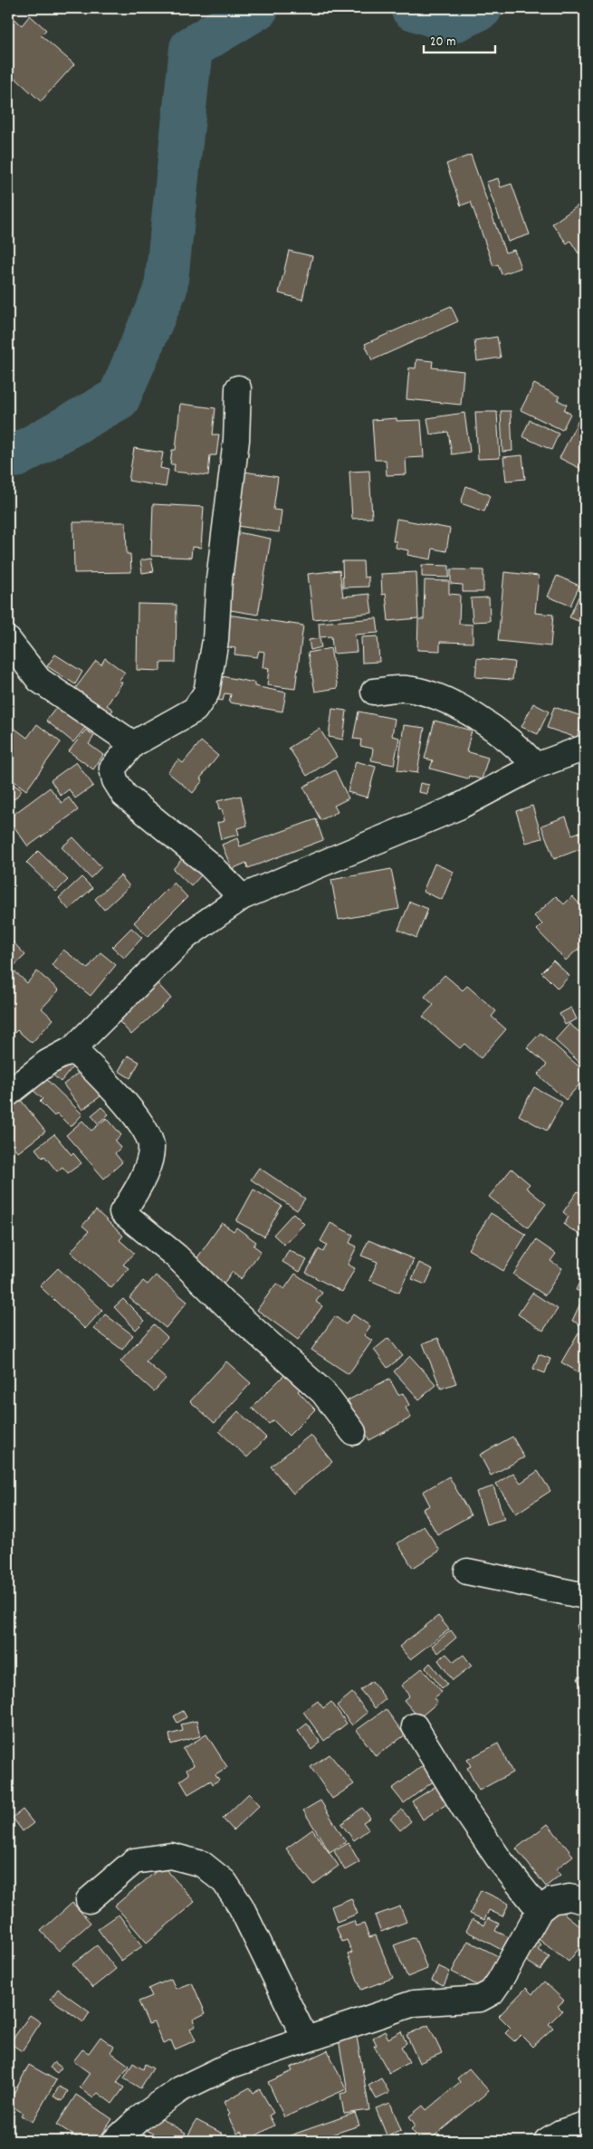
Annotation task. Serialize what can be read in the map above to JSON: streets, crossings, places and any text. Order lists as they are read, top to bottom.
{
  "scale_bar": "20 m"
}
